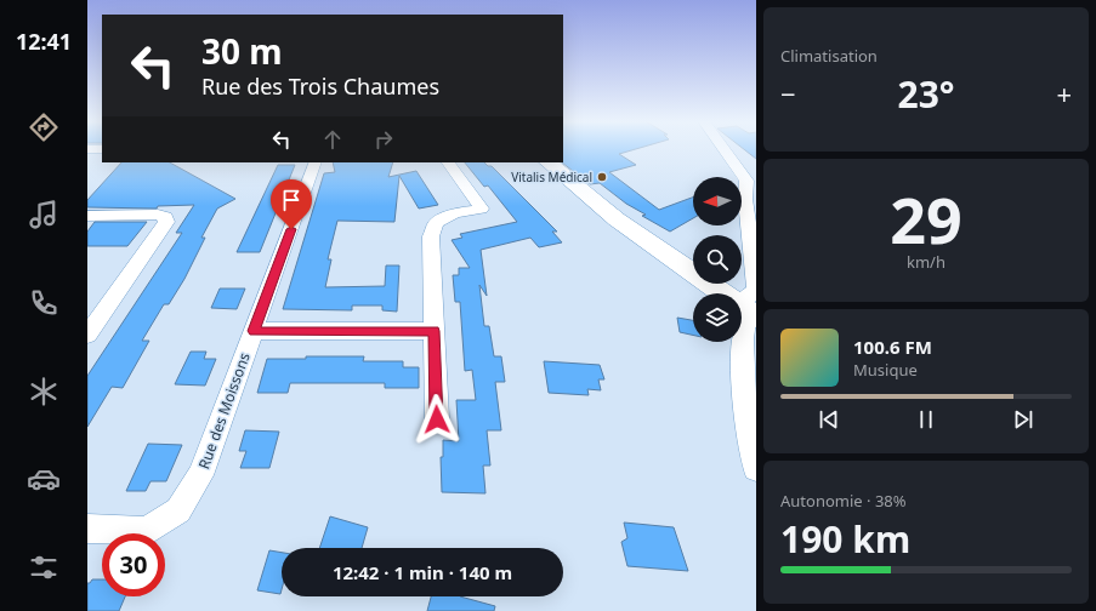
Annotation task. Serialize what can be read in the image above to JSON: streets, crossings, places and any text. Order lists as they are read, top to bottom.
{
  "streets": {
    "street": ["Rue des Moissons"]
  },
  "places": ["Vitalis Médical"],
  "north": "left",
  "page": {
    "tabs": "12:41",
    "tile": [
      "Climatisation",
      ["29", "km/h"],
      ["Autonomie · 38%", "190 km"]
    ],
    "turn": ["30 m", "Rue des Trois Chaumes"],
    "heat": ["−", "23°", "+"],
    "song": ["100.6 FM", "Musique"],
    "limit": "30",
    "trip": "12:42 · 1 min · 140 m"
  }
}
